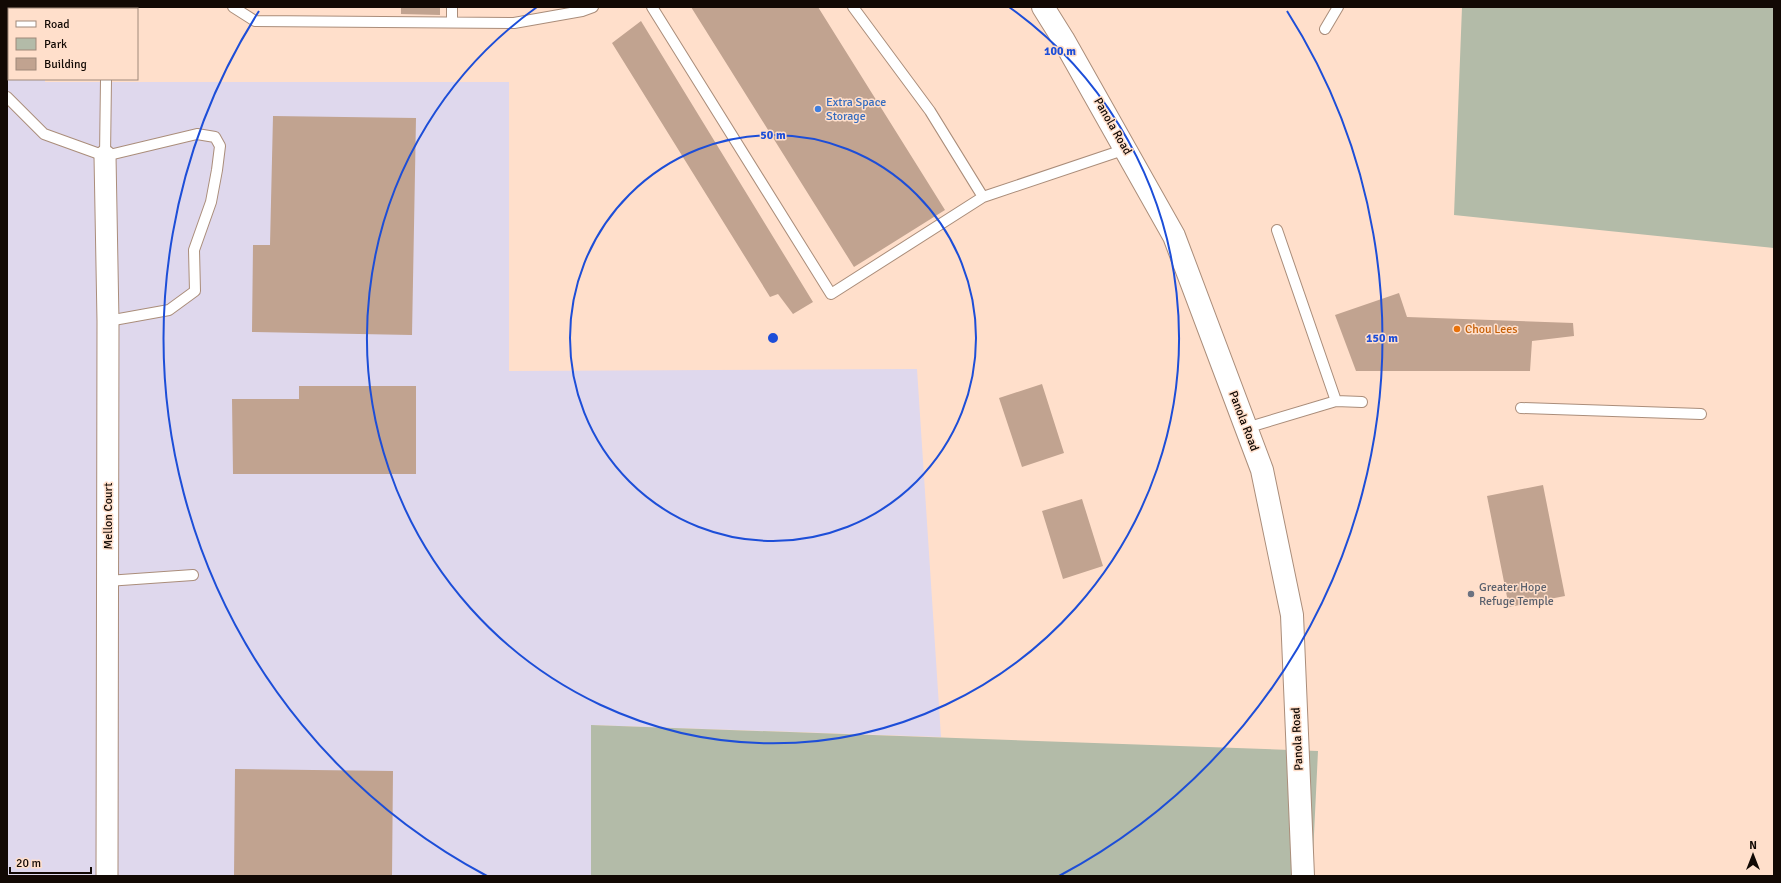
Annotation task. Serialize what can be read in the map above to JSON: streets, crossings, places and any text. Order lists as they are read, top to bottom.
{
  "streets": {
    "main road": ["Panola Road"],
    "street": ["Mellon Court"]
  },
  "places": ["Extra Space Storage", "Chou Lees", "Greater Hope Refuge Temple"],
  "legend": ["Road", "Park", "Building"],
  "scale_bar": "20 m",
  "north": "top",
  "rings": ["100 m", "50 m", "150 m"]
}
